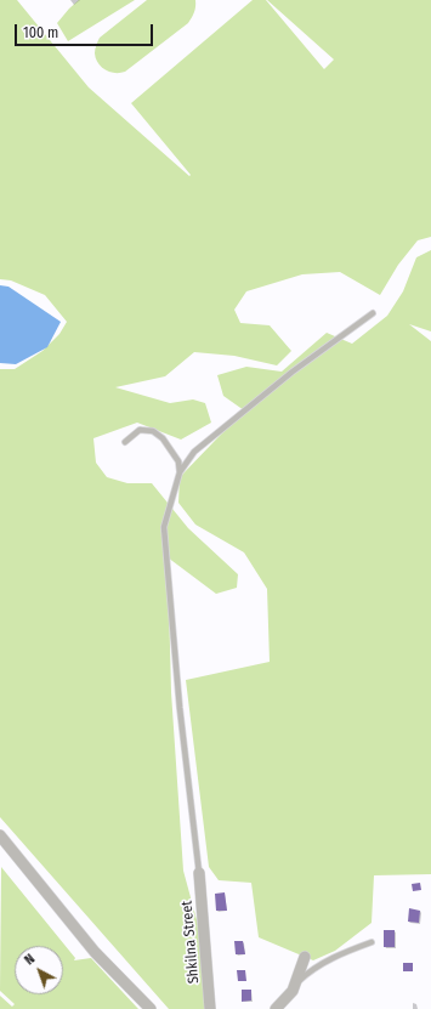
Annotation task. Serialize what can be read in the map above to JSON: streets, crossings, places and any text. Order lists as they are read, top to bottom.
{
  "streets": {
    "street": ["Shkilna Street"]
  },
  "scale_bar": "100 m",
  "north": "top left"
}
